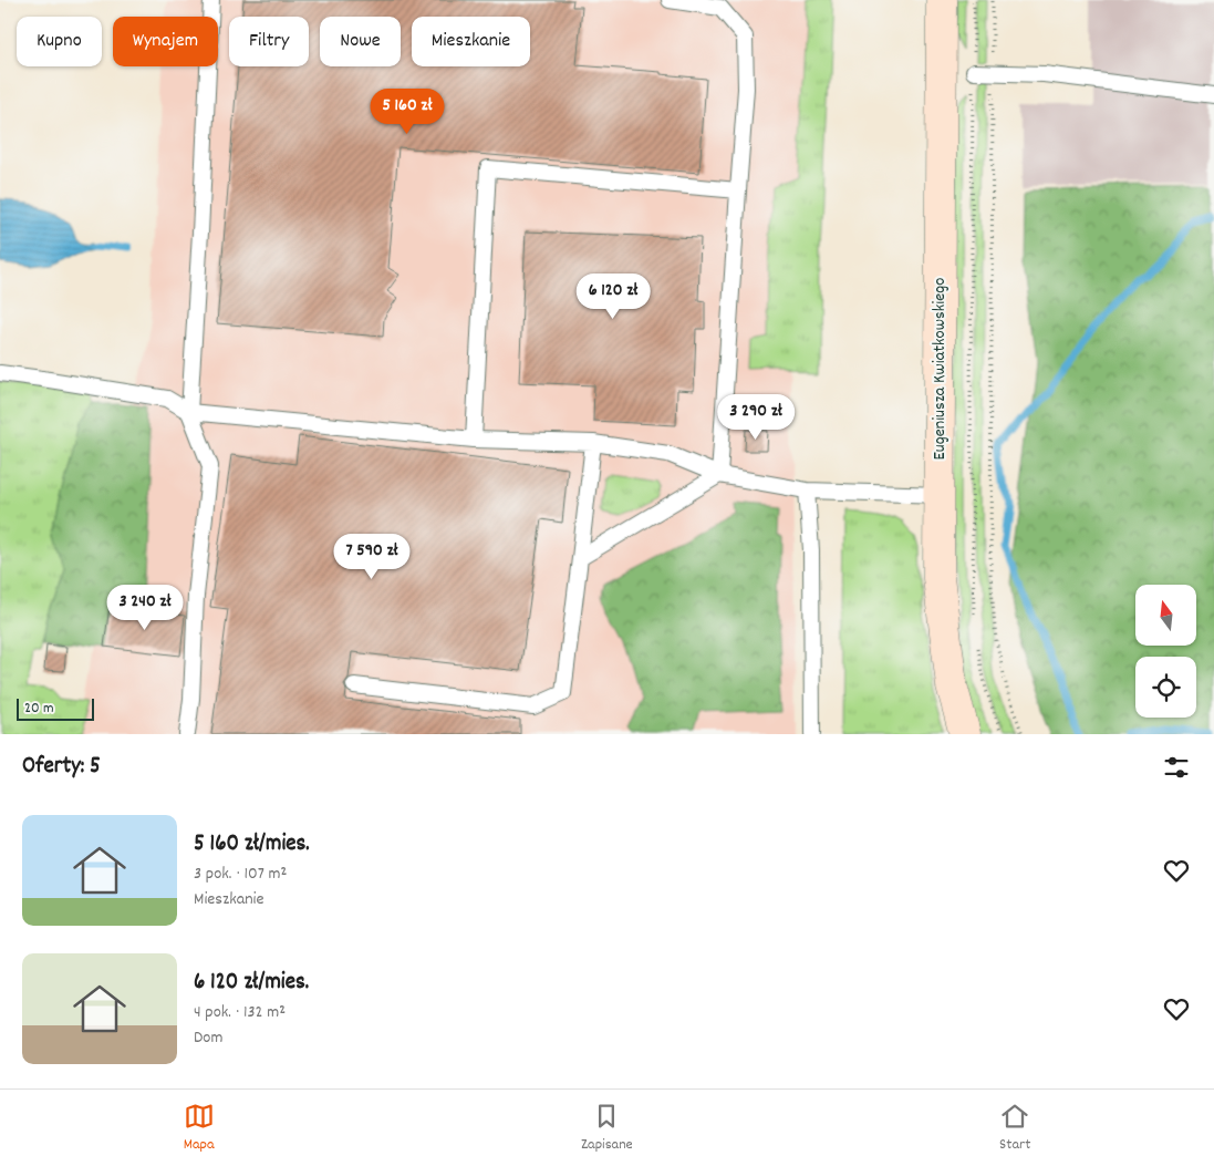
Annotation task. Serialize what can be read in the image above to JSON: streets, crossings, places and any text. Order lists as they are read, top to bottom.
{
  "streets": {
    "main road": ["Eugeniusza Kwiatkowskiego"]
  },
  "scale_bar": "20 m",
  "north": "top",
  "page": {
    "chip": [
      "Kupno",
      "Wynajem",
      "Filtry",
      "Nowe",
      "Mieszkanie"
    ],
    "price": [
      "5 160 zł",
      "6 120 zł",
      "3 290 zł",
      "7 590 zł",
      "3 240 zł"
    ],
    "scale": "20 m",
    "heading": "Oferty: 5",
    "list": [
      {
        "name": "5 160 zł/mies.",
        "note": "3 pok. · 107 m² · Mieszkanie"
      },
      {
        "name": "6 120 zł/mies.",
        "note": "4 pok. · 132 m² · Dom"
      }
    ],
    "tabs": ["Mapa", "Zapisane", "Start"]
  }
}
